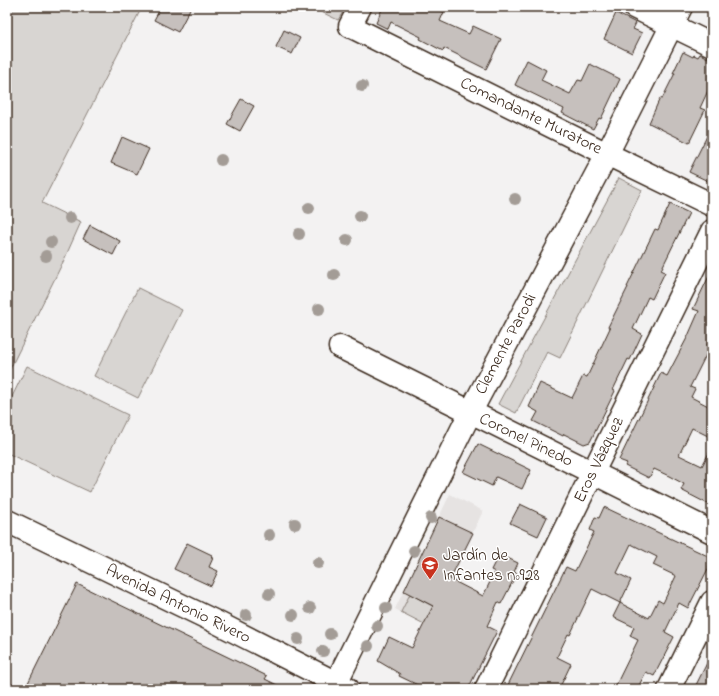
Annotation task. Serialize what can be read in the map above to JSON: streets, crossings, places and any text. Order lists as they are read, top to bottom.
{
  "streets": {
    "street": [
      "Comandante Muratore",
      "Clemente Parodi",
      "Coronel Pinedo",
      "Eros Vázquez",
      "Avenida Antonio Rivero"
    ]
  },
  "crossings": [
    ["Comandante Muratore", "Clemente Parodi"],
    ["Clemente Parodi", "Coronel Pinedo"],
    ["Clemente Parodi", "Avenida Antonio Rivero"],
    ["Coronel Pinedo", "Eros Vázquez"]
  ],
  "places": {
    "school or university": ["Jardín de Infantes nº928"]
  }
}
